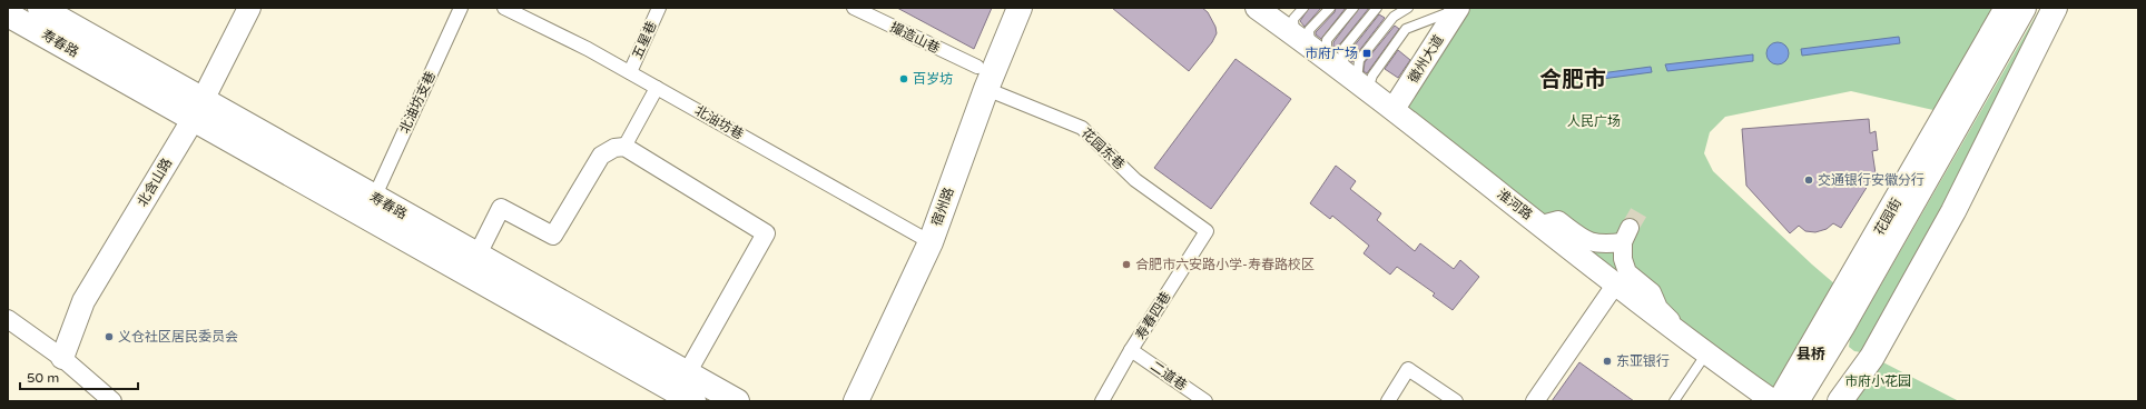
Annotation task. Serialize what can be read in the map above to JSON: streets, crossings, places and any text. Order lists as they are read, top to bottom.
{
  "streets": {
    "main road": ["寿春路", "宿州路", "花园街"],
    "street": [
      "撮造山巷",
      "五星巷",
      "徽州大道",
      "北油坊支巷",
      "北油坊巷",
      "花园东巷",
      "北含山路",
      "淮河路",
      "寿春四巷",
      "二道巷"
    ]
  },
  "crossings": [
    ["撮造山巷", "宿州路"],
    ["五星巷", "北油坊巷"],
    ["寿春路", "北油坊支巷"],
    ["寿春路", "北含山路"],
    ["徽州大道", "淮河路"],
    ["北油坊巷", "宿州路"],
    ["花园东巷", "宿州路"],
    ["花园东巷", "寿春四巷"],
    ["寿春四巷", "二道巷"]
  ],
  "districts": ["合肥市", "县桥"],
  "parks": ["人民广场", "市府小花园"],
  "places": {
    "transit": ["市府广场"],
    "other": [
      "百岁坊",
      "交通银行安徽分行",
      "合肥市六安路小学-寿春路校区",
      "义仓社区居民委员会",
      "东亚银行"
    ]
  },
  "scale_bar": "50 m"
}
